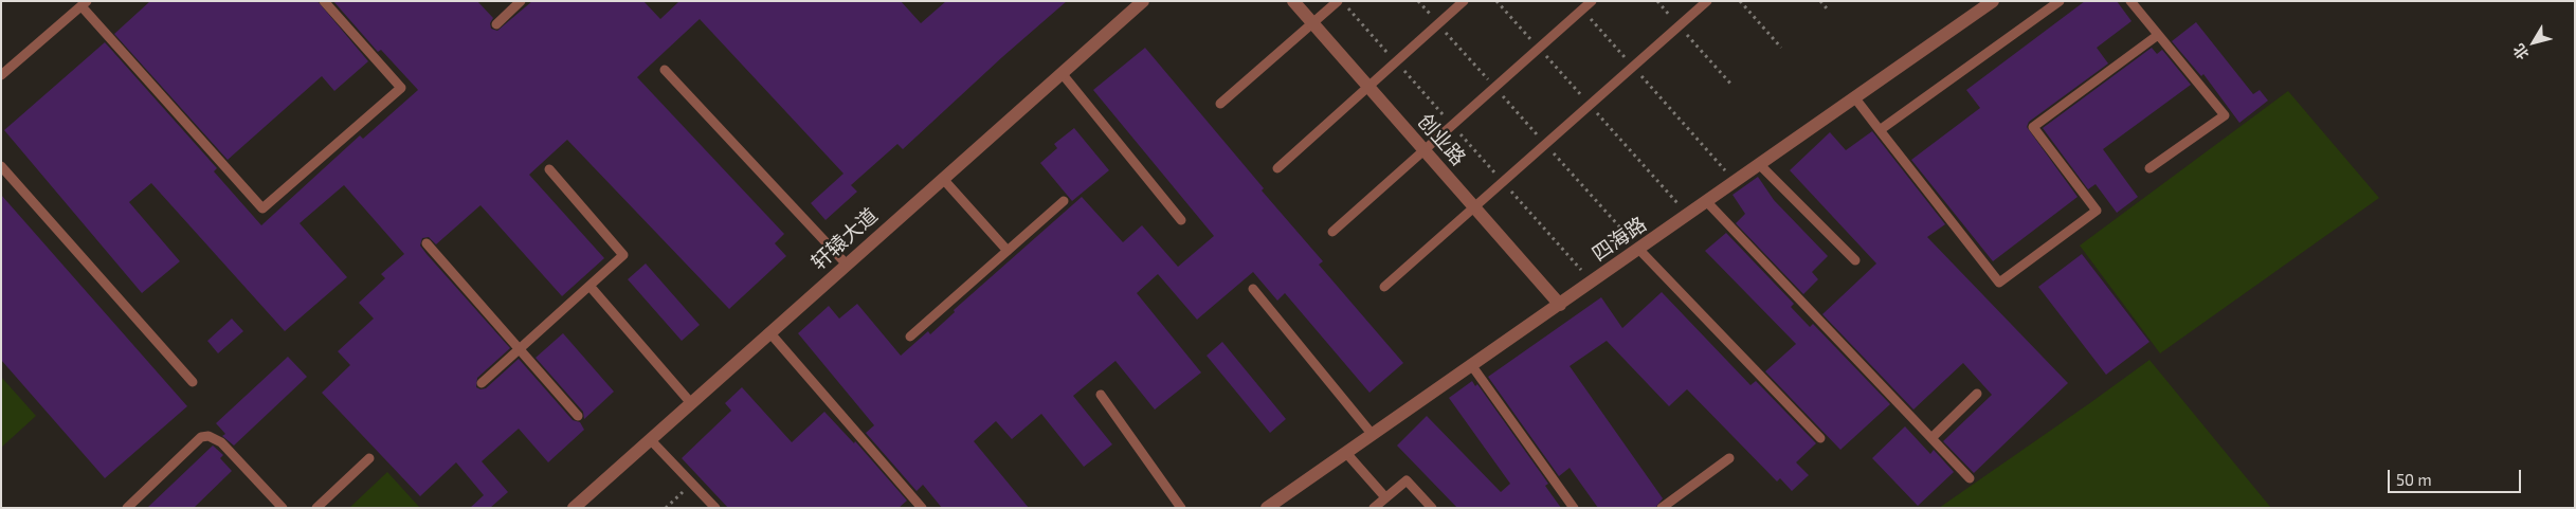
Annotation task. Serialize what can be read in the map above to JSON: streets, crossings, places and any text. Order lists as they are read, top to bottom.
{
  "streets": {
    "street": ["创业路", "轩辕大道", "四海路"]
  },
  "crossings": [
    ["创业路", "四海路"]
  ],
  "scale_bar": "50 m",
  "north": "bottom left"
}
